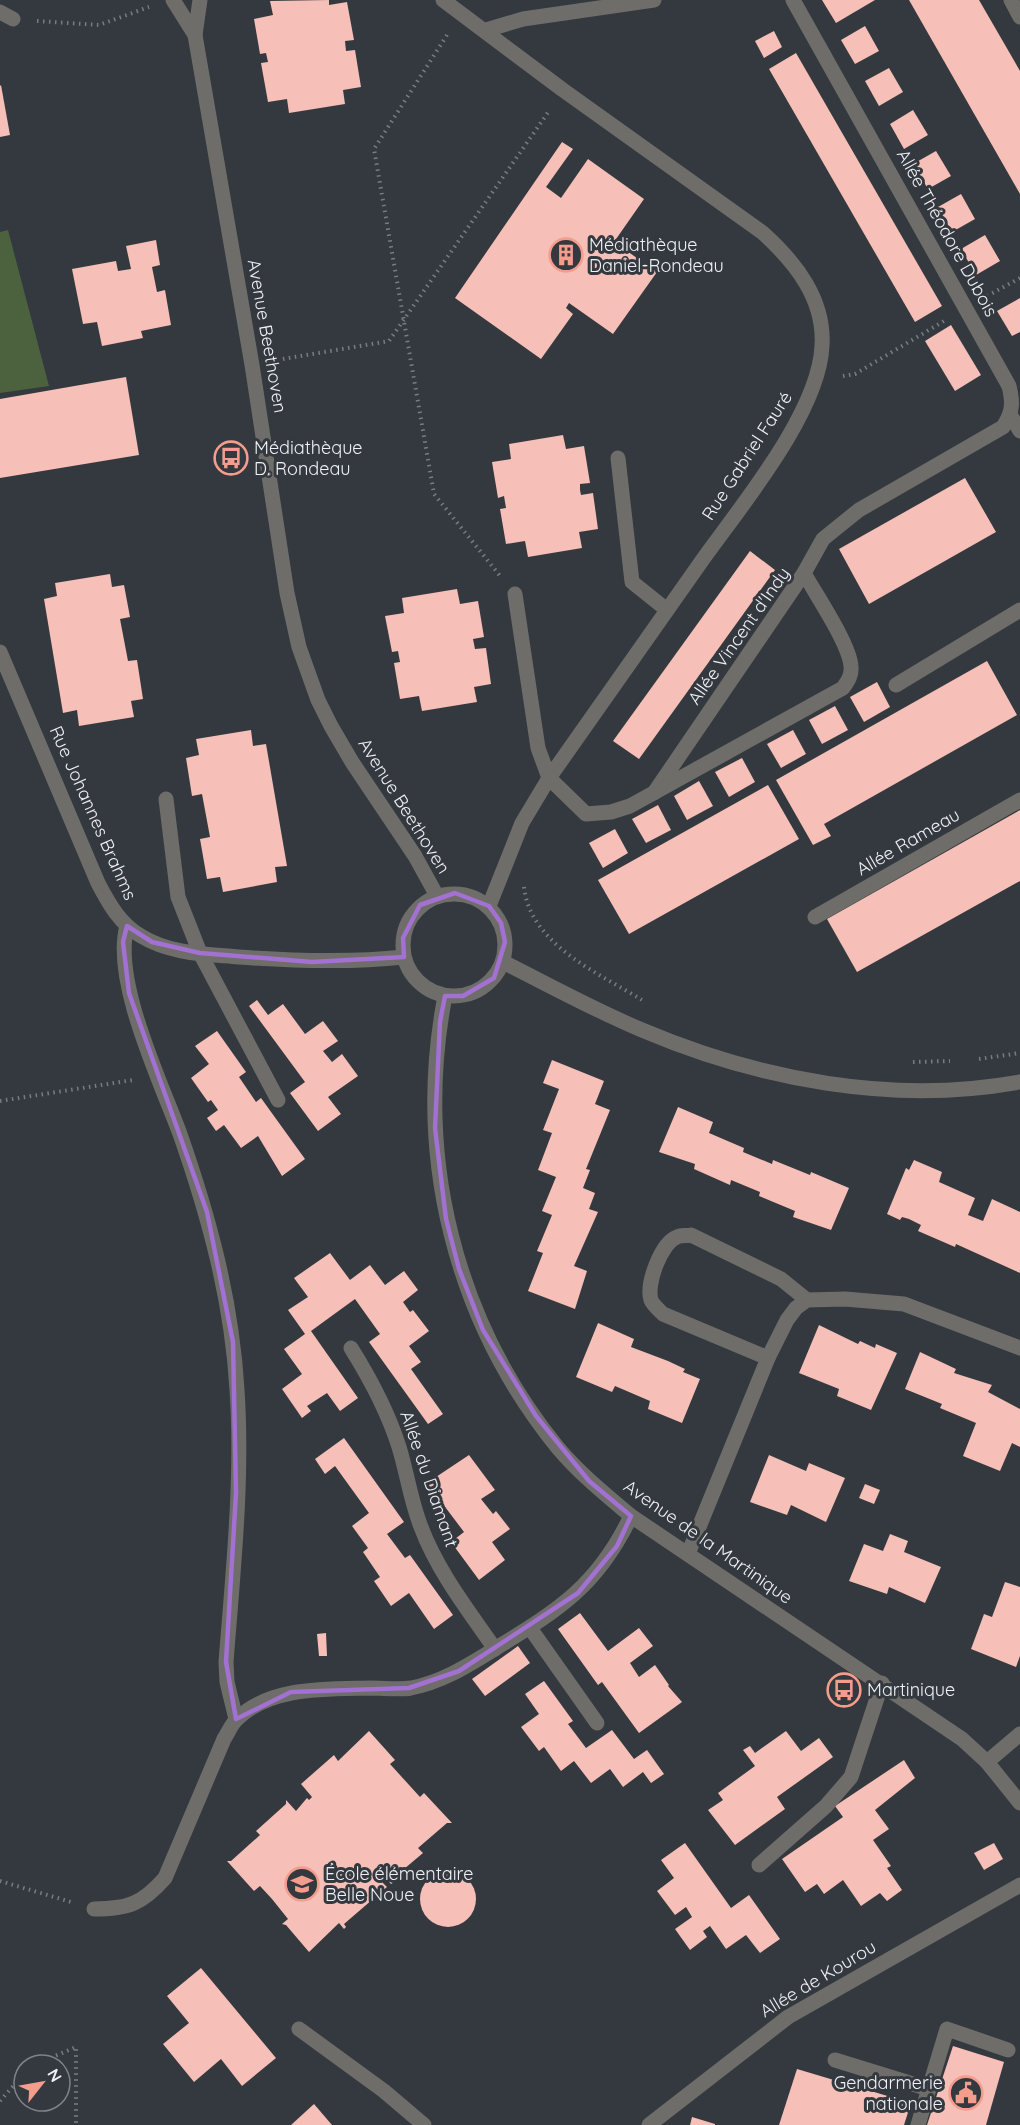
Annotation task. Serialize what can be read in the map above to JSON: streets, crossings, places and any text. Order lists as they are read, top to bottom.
{
  "streets": {
    "street": [
      "Allée Théodore Dubois",
      "Avenue Beethoven",
      "Rue Gabriel Fauré",
      "Allée Vincent d'Indy",
      "Rue Johannes Brahms",
      "Allée Rameau",
      "Allée du Diamant",
      "Avenue de la Martinique",
      "Allée de Kourou"
    ]
  },
  "crossings": [
    ["Avenue Beethoven", "Rue Gabriel Fauré"],
    ["Avenue Beethoven", "Rue Johannes Brahms"],
    ["Avenue Beethoven", "Avenue de la Martinique"],
    ["Rue Gabriel Fauré", "Allée Vincent d'Indy"],
    ["Rue Gabriel Fauré", "Rue Johannes Brahms"],
    ["Rue Gabriel Fauré", "Avenue de la Martinique"],
    ["Rue Johannes Brahms", "Avenue de la Martinique"]
  ],
  "places": {
    "building": ["Médiathèque Daniel-Rondeau"],
    "bus stop": ["Médiathèque D. Rondeau", "Martinique"],
    "school or university": ["École élémentaire Belle Noue"],
    "public building": ["Gendarmerie nationale"]
  },
  "north": "top right"
}
